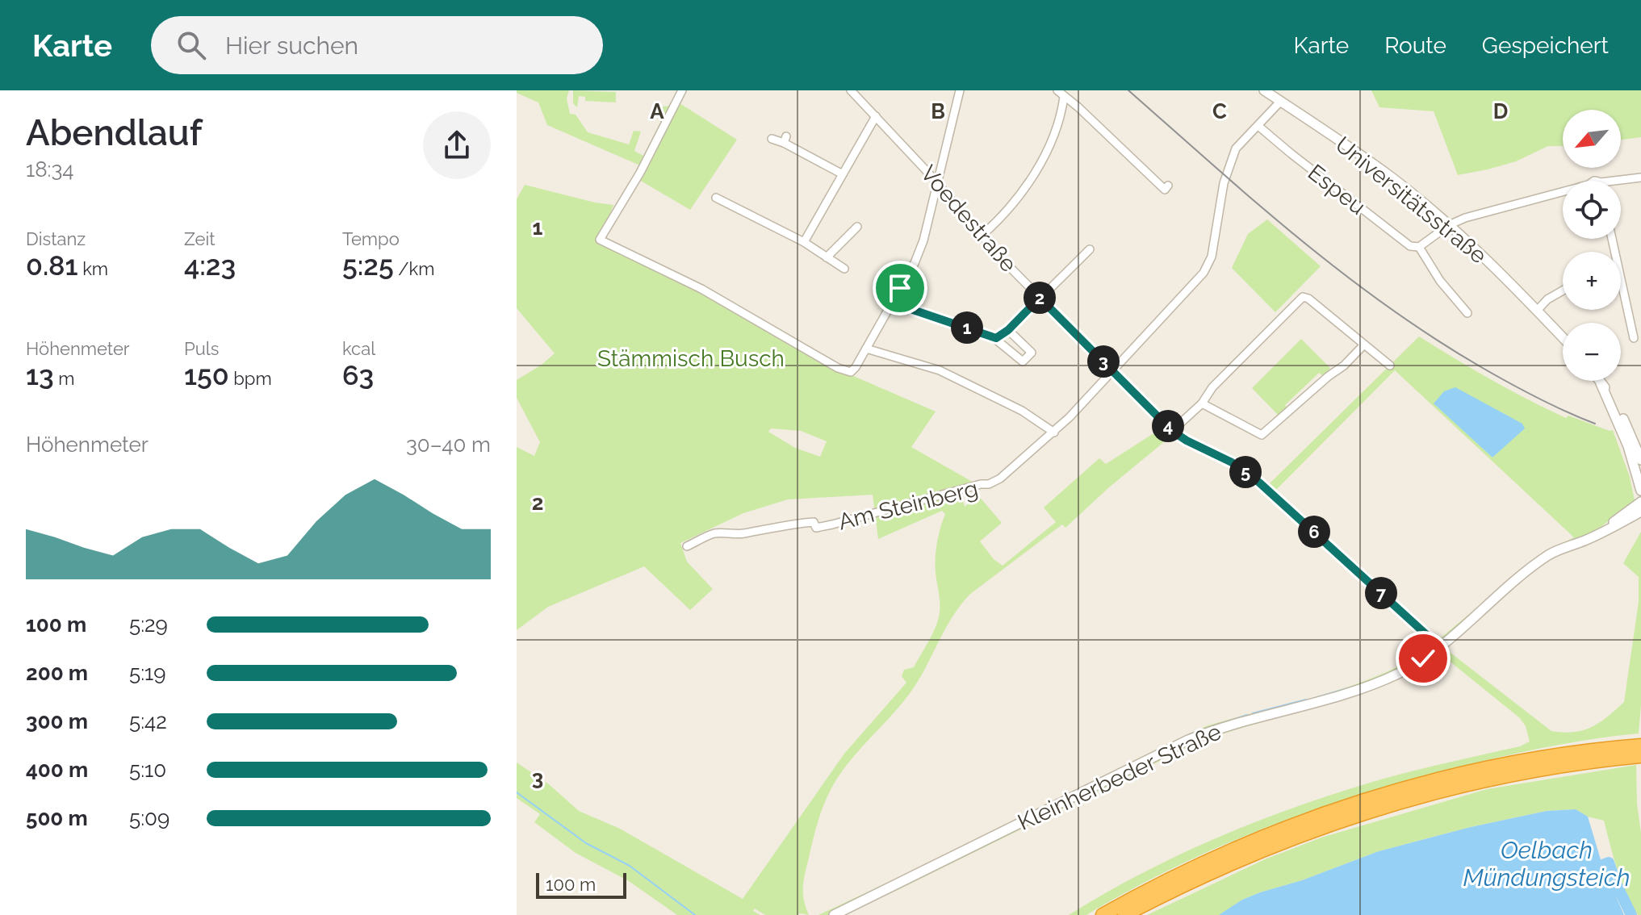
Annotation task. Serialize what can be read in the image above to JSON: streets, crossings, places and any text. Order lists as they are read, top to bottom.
{
  "streets": {
    "street": [
      "Espeu",
      "Universitätsstraße",
      "Voedestraße",
      "Am Steinberg",
      "Kleinherbeder Straße"
    ]
  },
  "crossings": [
    ["Espeu", "Am Steinberg"],
    ["Universitätsstraße", "Am Steinberg"],
    ["Voedestraße", "Am Steinberg"],
    ["Voedestraße", "Kleinherbeder Straße"]
  ],
  "water": ["Oelbach Mündungsteich"],
  "parks": ["Stämmisch Busch"],
  "scale_bar": "100 m",
  "north": "bottom left",
  "page": {
    "header": "Karte",
    "search": "Hier suchen",
    "nav": ["Karte", "Route", "Gespeichert"],
    "heading": ["Abendlauf", "18:34"],
    "map_buttons": ["+", "−"],
    "stats": [
      ["Distanz", "0.81 km"],
      ["Zeit", "4:23"],
      ["Tempo", "5:25 /km"],
      ["Höhenmeter", "13 m"],
      ["Puls", "150 bpm"],
      ["kcal", "63"]
    ],
    "pins": [
      "2",
      "1",
      "3",
      "4",
      "5",
      "6",
      "7"
    ],
    "chart": ["Höhenmeter", "30–40 m"],
    "list": [
      {
        "name": "100 m",
        "note": "5:29"
      },
      {
        "name": "200 m",
        "note": "5:19"
      },
      {
        "name": "300 m",
        "note": "5:42"
      },
      {
        "name": "400 m",
        "note": "5:10"
      },
      {
        "name": "500 m",
        "note": "5:09"
      }
    ],
    "scale": "100 m"
  },
  "grid": {
    "columns": [
      "A",
      "B",
      "C",
      "D"
    ],
    "rows": ["1", "2", "3"]
  }
}
